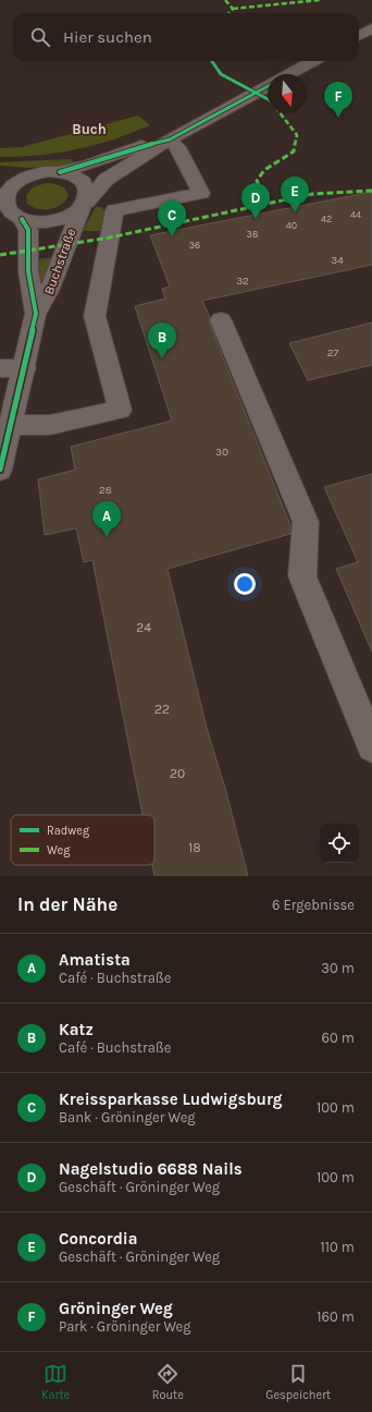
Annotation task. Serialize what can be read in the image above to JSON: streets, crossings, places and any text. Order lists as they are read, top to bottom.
{
  "streets": {
    "street": ["Buchstraße"]
  },
  "districts": ["Buch"],
  "house_numbers": [
    "44",
    "42",
    "40",
    "38",
    "36",
    "34",
    "32",
    "27",
    "30",
    "28",
    "24",
    "22",
    "20",
    "18"
  ],
  "legend": ["Radweg", "Weg"],
  "north": "bottom",
  "page": {
    "search": "Hier suchen",
    "pins": [
      "F",
      "E",
      "D",
      "C",
      "B",
      "A"
    ],
    "heading": ["In der Nähe", "6 Ergebnisse"],
    "list": [
      {
        "mark": "A",
        "name": "Amatista",
        "note": "Café · Buchstraße",
        "value": "30 m"
      },
      {
        "mark": "B",
        "name": "Katz",
        "note": "Café · Buchstraße",
        "value": "60 m"
      },
      {
        "mark": "C",
        "name": "Kreissparkasse Ludwigsburg",
        "note": "Bank · Gröninger Weg",
        "value": "100 m"
      },
      {
        "mark": "D",
        "name": "Nagelstudio 6688 Nails",
        "note": "Geschäft · Gröninger Weg",
        "value": "100 m"
      },
      {
        "mark": "E",
        "name": "Concordia",
        "note": "Geschäft · Gröninger Weg",
        "value": "110 m"
      },
      {
        "mark": "F",
        "name": "Gröninger Weg",
        "note": "Park · Gröninger Weg",
        "value": "160 m"
      }
    ],
    "nav": ["Karte", "Route", "Gespeichert"]
  }
}
